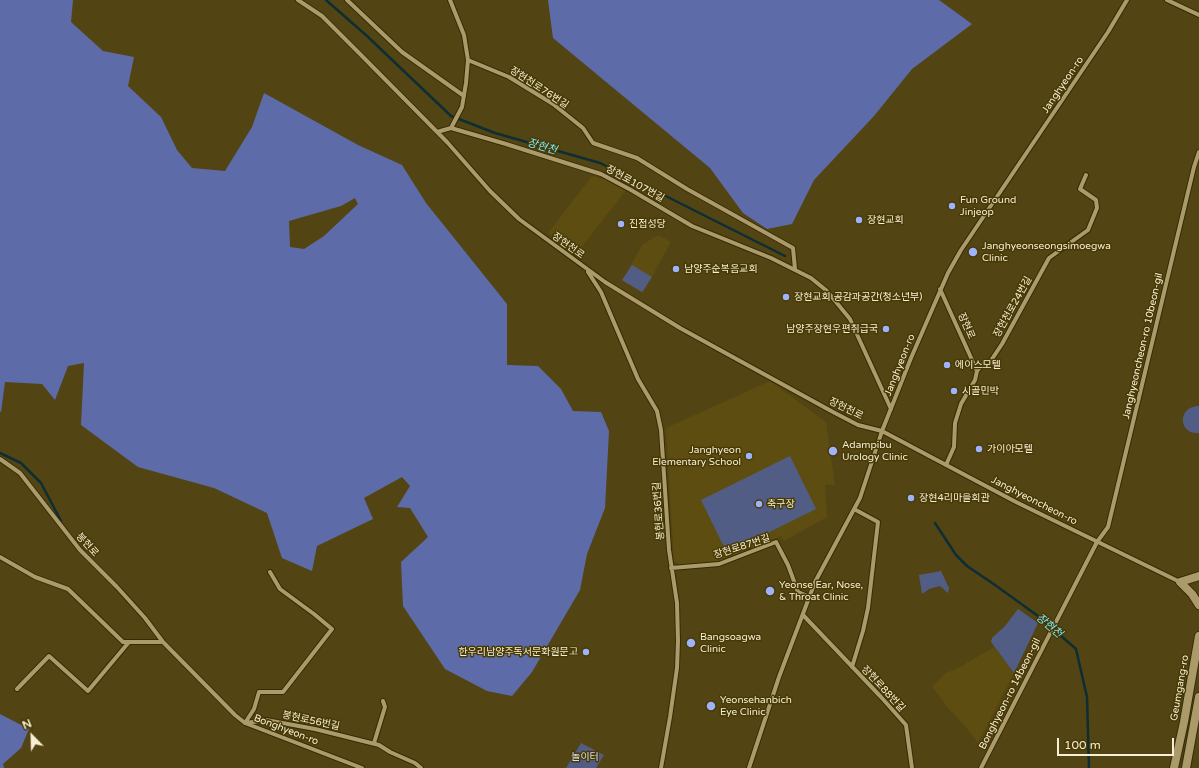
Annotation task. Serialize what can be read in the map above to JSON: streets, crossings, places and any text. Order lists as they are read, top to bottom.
{
  "streets": {
    "main road": ["Geumgang-ro"],
    "street": [
      "Janghyeon-ro",
      "장현천로76번길",
      "장현로107번길",
      "장현천로",
      "장현천로24번길",
      "장현로",
      "Janghyeoncheon-ro 10beon-gil",
      "Janghyeoncheon-ro",
      "봉현로36번길",
      "봉현로",
      "장현로87번길",
      "장현로88번길",
      "Bonghyeon-ro 14beon-gil",
      "봉현로56번길",
      "Bonghyeon-ro"
    ]
  },
  "crossings": [
    ["Janghyeon-ro", "장현로107번길"],
    ["Janghyeon-ro", "장현천로"],
    ["Janghyeon-ro", "장현로"],
    ["Janghyeon-ro", "Janghyeoncheon-ro"],
    ["Janghyeon-ro", "장현로87번길"],
    ["Janghyeon-ro", "장현로88번길"],
    ["장현천로76번길", "장현로107번길"],
    ["장현천로", "Janghyeoncheon-ro"],
    ["장현천로", "봉현로36번길"],
    ["장현천로24번길", "장현로"],
    ["장현천로24번길", "Janghyeoncheon-ro"],
    ["Janghyeoncheon-ro 10beon-gil", "Janghyeoncheon-ro"],
    ["Janghyeoncheon-ro 10beon-gil", "Bonghyeon-ro 14beon-gil"],
    ["Janghyeoncheon-ro", "Bonghyeon-ro 14beon-gil"],
    ["봉현로36번길", "장현로87번길"],
    ["봉현로", "Bonghyeon-ro"],
    ["봉현로56번길", "Bonghyeon-ro"]
  ],
  "water": ["장현천"],
  "parks": ["놀이터"],
  "places": [
    "Fun Ground Jinjeop",
    "장현교회",
    "진접성당",
    "Janghyeonseongsimoegwa Clinic",
    "남양주순복음교회",
    "장현교회 공감과공간(청소년부)",
    "남양주장현우편취급국",
    "에이스모텔",
    "시골민박",
    "가이아모텔",
    "Adampibu Urology Clinic",
    "Janghyeon Elementary School",
    "장현4리마을회관",
    "축구장",
    "Yeonse Ear, Nose, & Throat Clinic",
    "Bangsoagwa Clinic",
    "한우리남양주독서문화원문고",
    "Yeonsehanbich Eye Clinic"
  ],
  "scale_bar": "100 m",
  "north": "top left"
}
